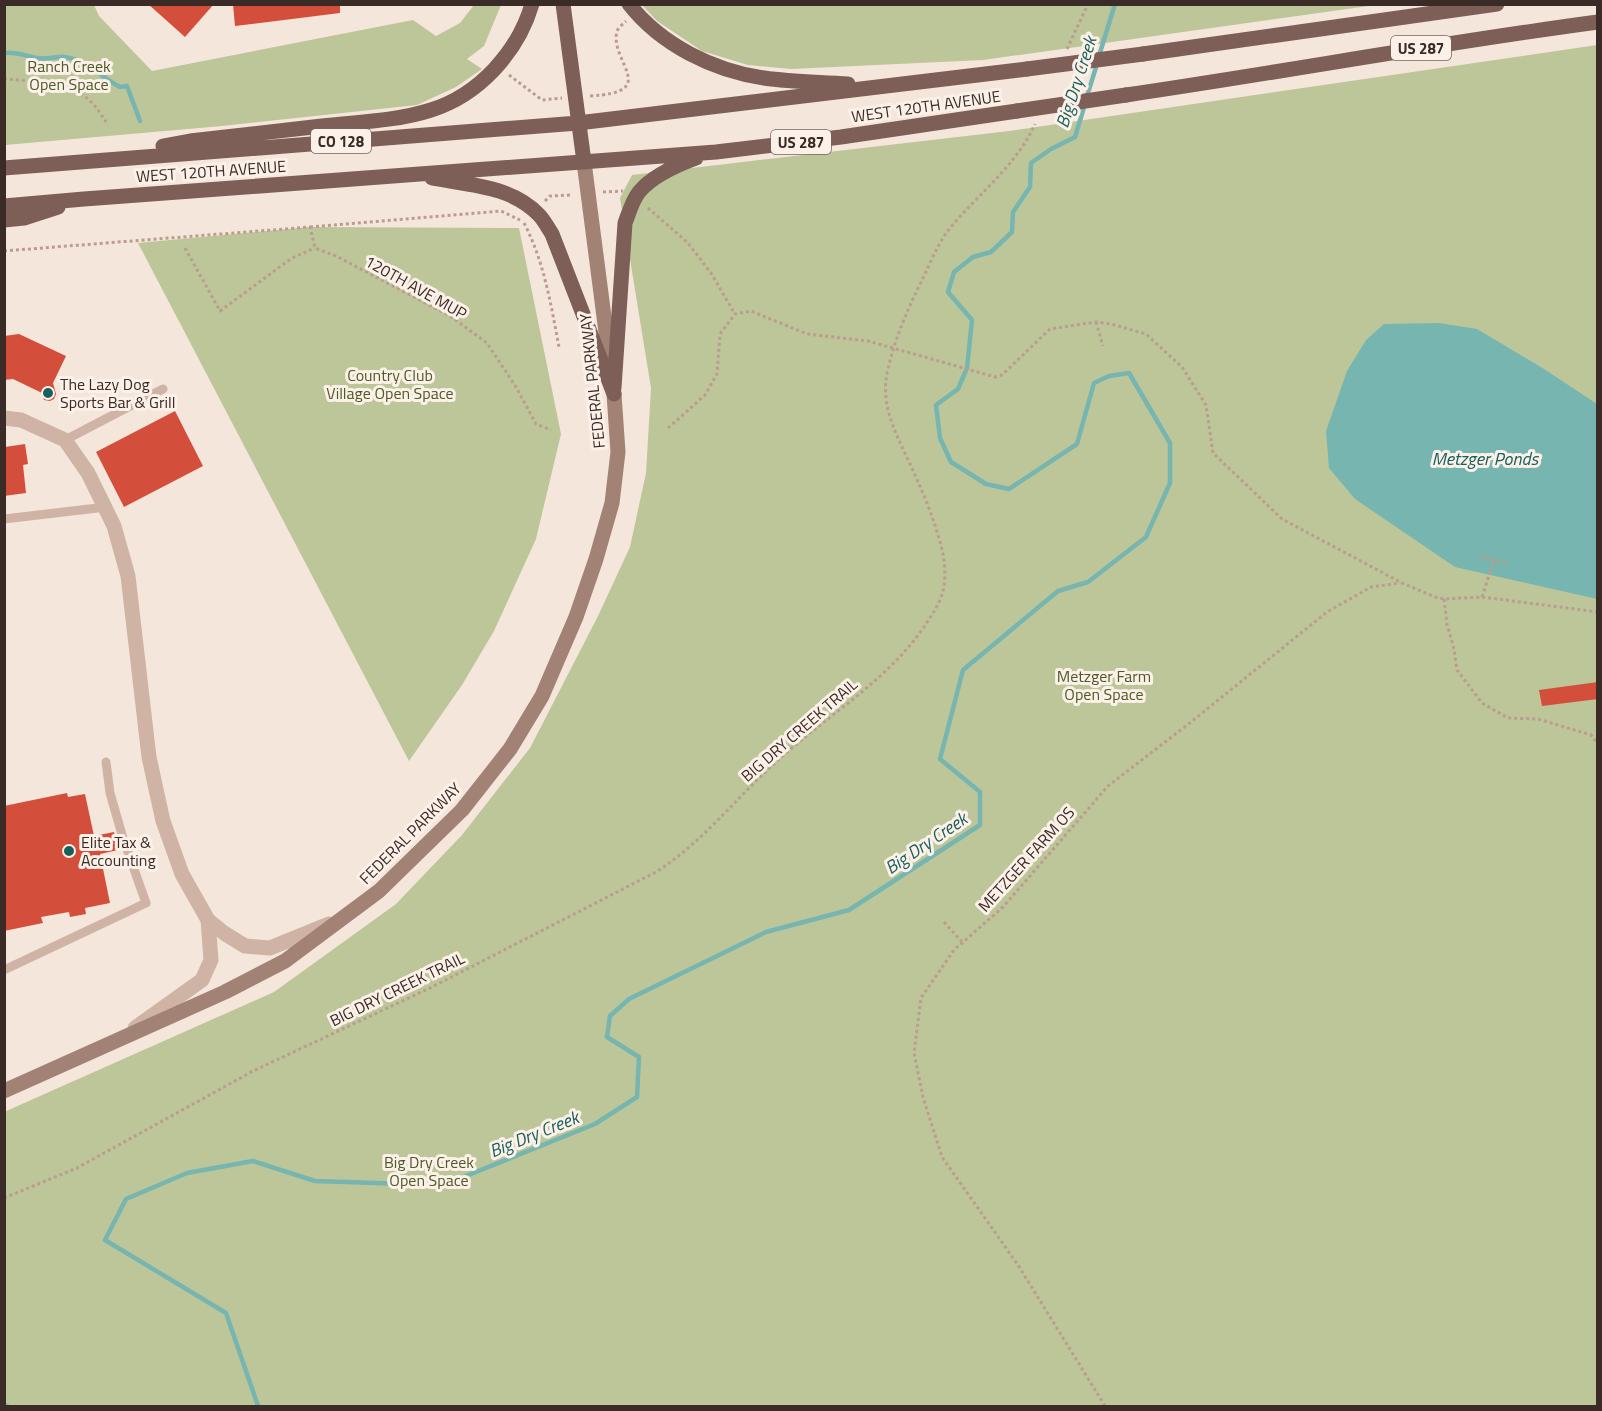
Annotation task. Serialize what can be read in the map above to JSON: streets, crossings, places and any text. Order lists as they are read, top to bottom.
{
  "streets": {
    "main road": [
      "US 287",
      "WEST 120TH AVENUE",
      "CO 128",
      "FEDERAL PARKWAY"
    ],
    "path": ["120TH AVE MUP", "BIG DRY CREEK TRAIL", "METZGER FARM OS"]
  },
  "crossings": [
    ["US 287", "WEST 120TH AVENUE"],
    ["WEST 120TH AVENUE", "FEDERAL PARKWAY"],
    ["BIG DRY CREEK TRAIL", "METZGER FARM OS"]
  ],
  "water": ["Big Dry Creek", "Metzger Ponds"],
  "parks": [
    "Ranch Creek Open Space",
    "Country Club Village Open Space",
    "Metzger Farm Open Space",
    "Big Dry Creek Open Space"
  ],
  "places": ["The Lazy Dog Sports Bar & Grill", "Elite Tax & Accounting"]
}
